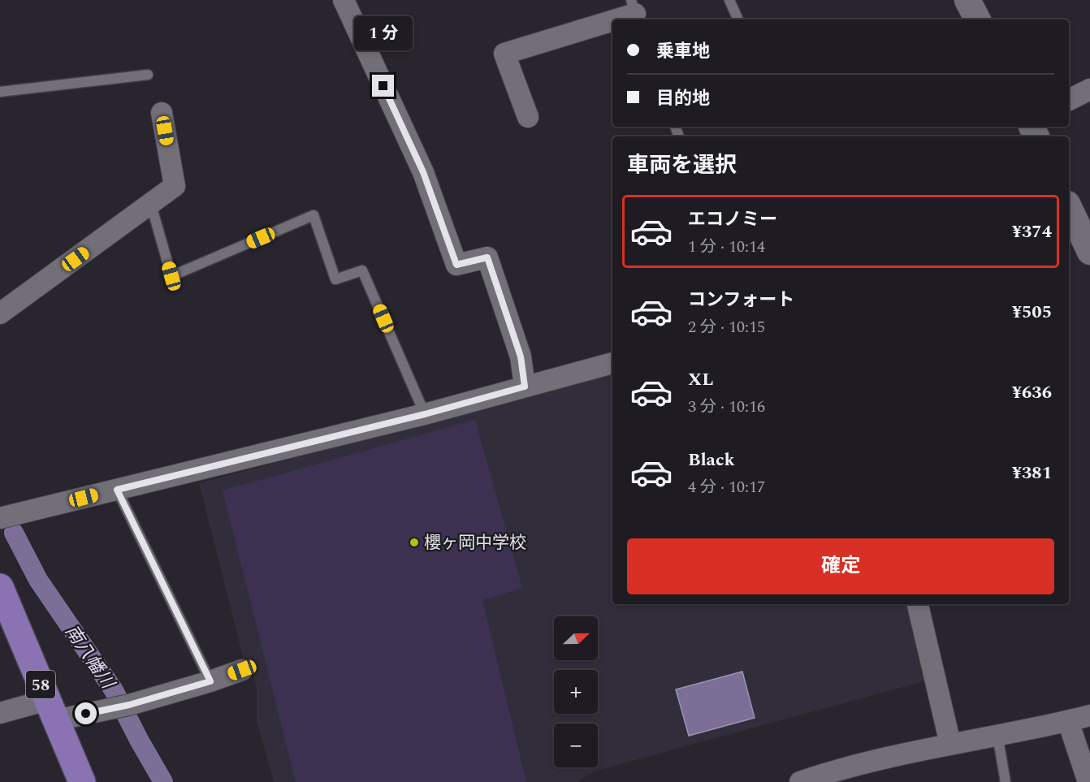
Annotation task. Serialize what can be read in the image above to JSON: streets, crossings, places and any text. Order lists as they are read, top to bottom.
{
  "streets": {
    "main road": ["58"]
  },
  "water": ["南八幡川"],
  "places": ["櫻ヶ岡中学校"],
  "north": "right",
  "page": {
    "bubble": "1 分",
    "banner": ["乗車地", "目的地"],
    "heading": "車両を選択",
    "list": [
      {
        "name": "エコノミー",
        "note": "1 分 · 10:14",
        "value": "¥374"
      },
      {
        "name": "コンフォート",
        "note": "2 分 · 10:15",
        "value": "¥505"
      },
      {
        "name": "XL",
        "note": "3 分 · 10:16",
        "value": "¥636"
      },
      {
        "name": "Black",
        "note": "4 分 · 10:17",
        "value": "¥381"
      }
    ],
    "buttons": "確定",
    "map_buttons": ["+", "−"]
  }
}
